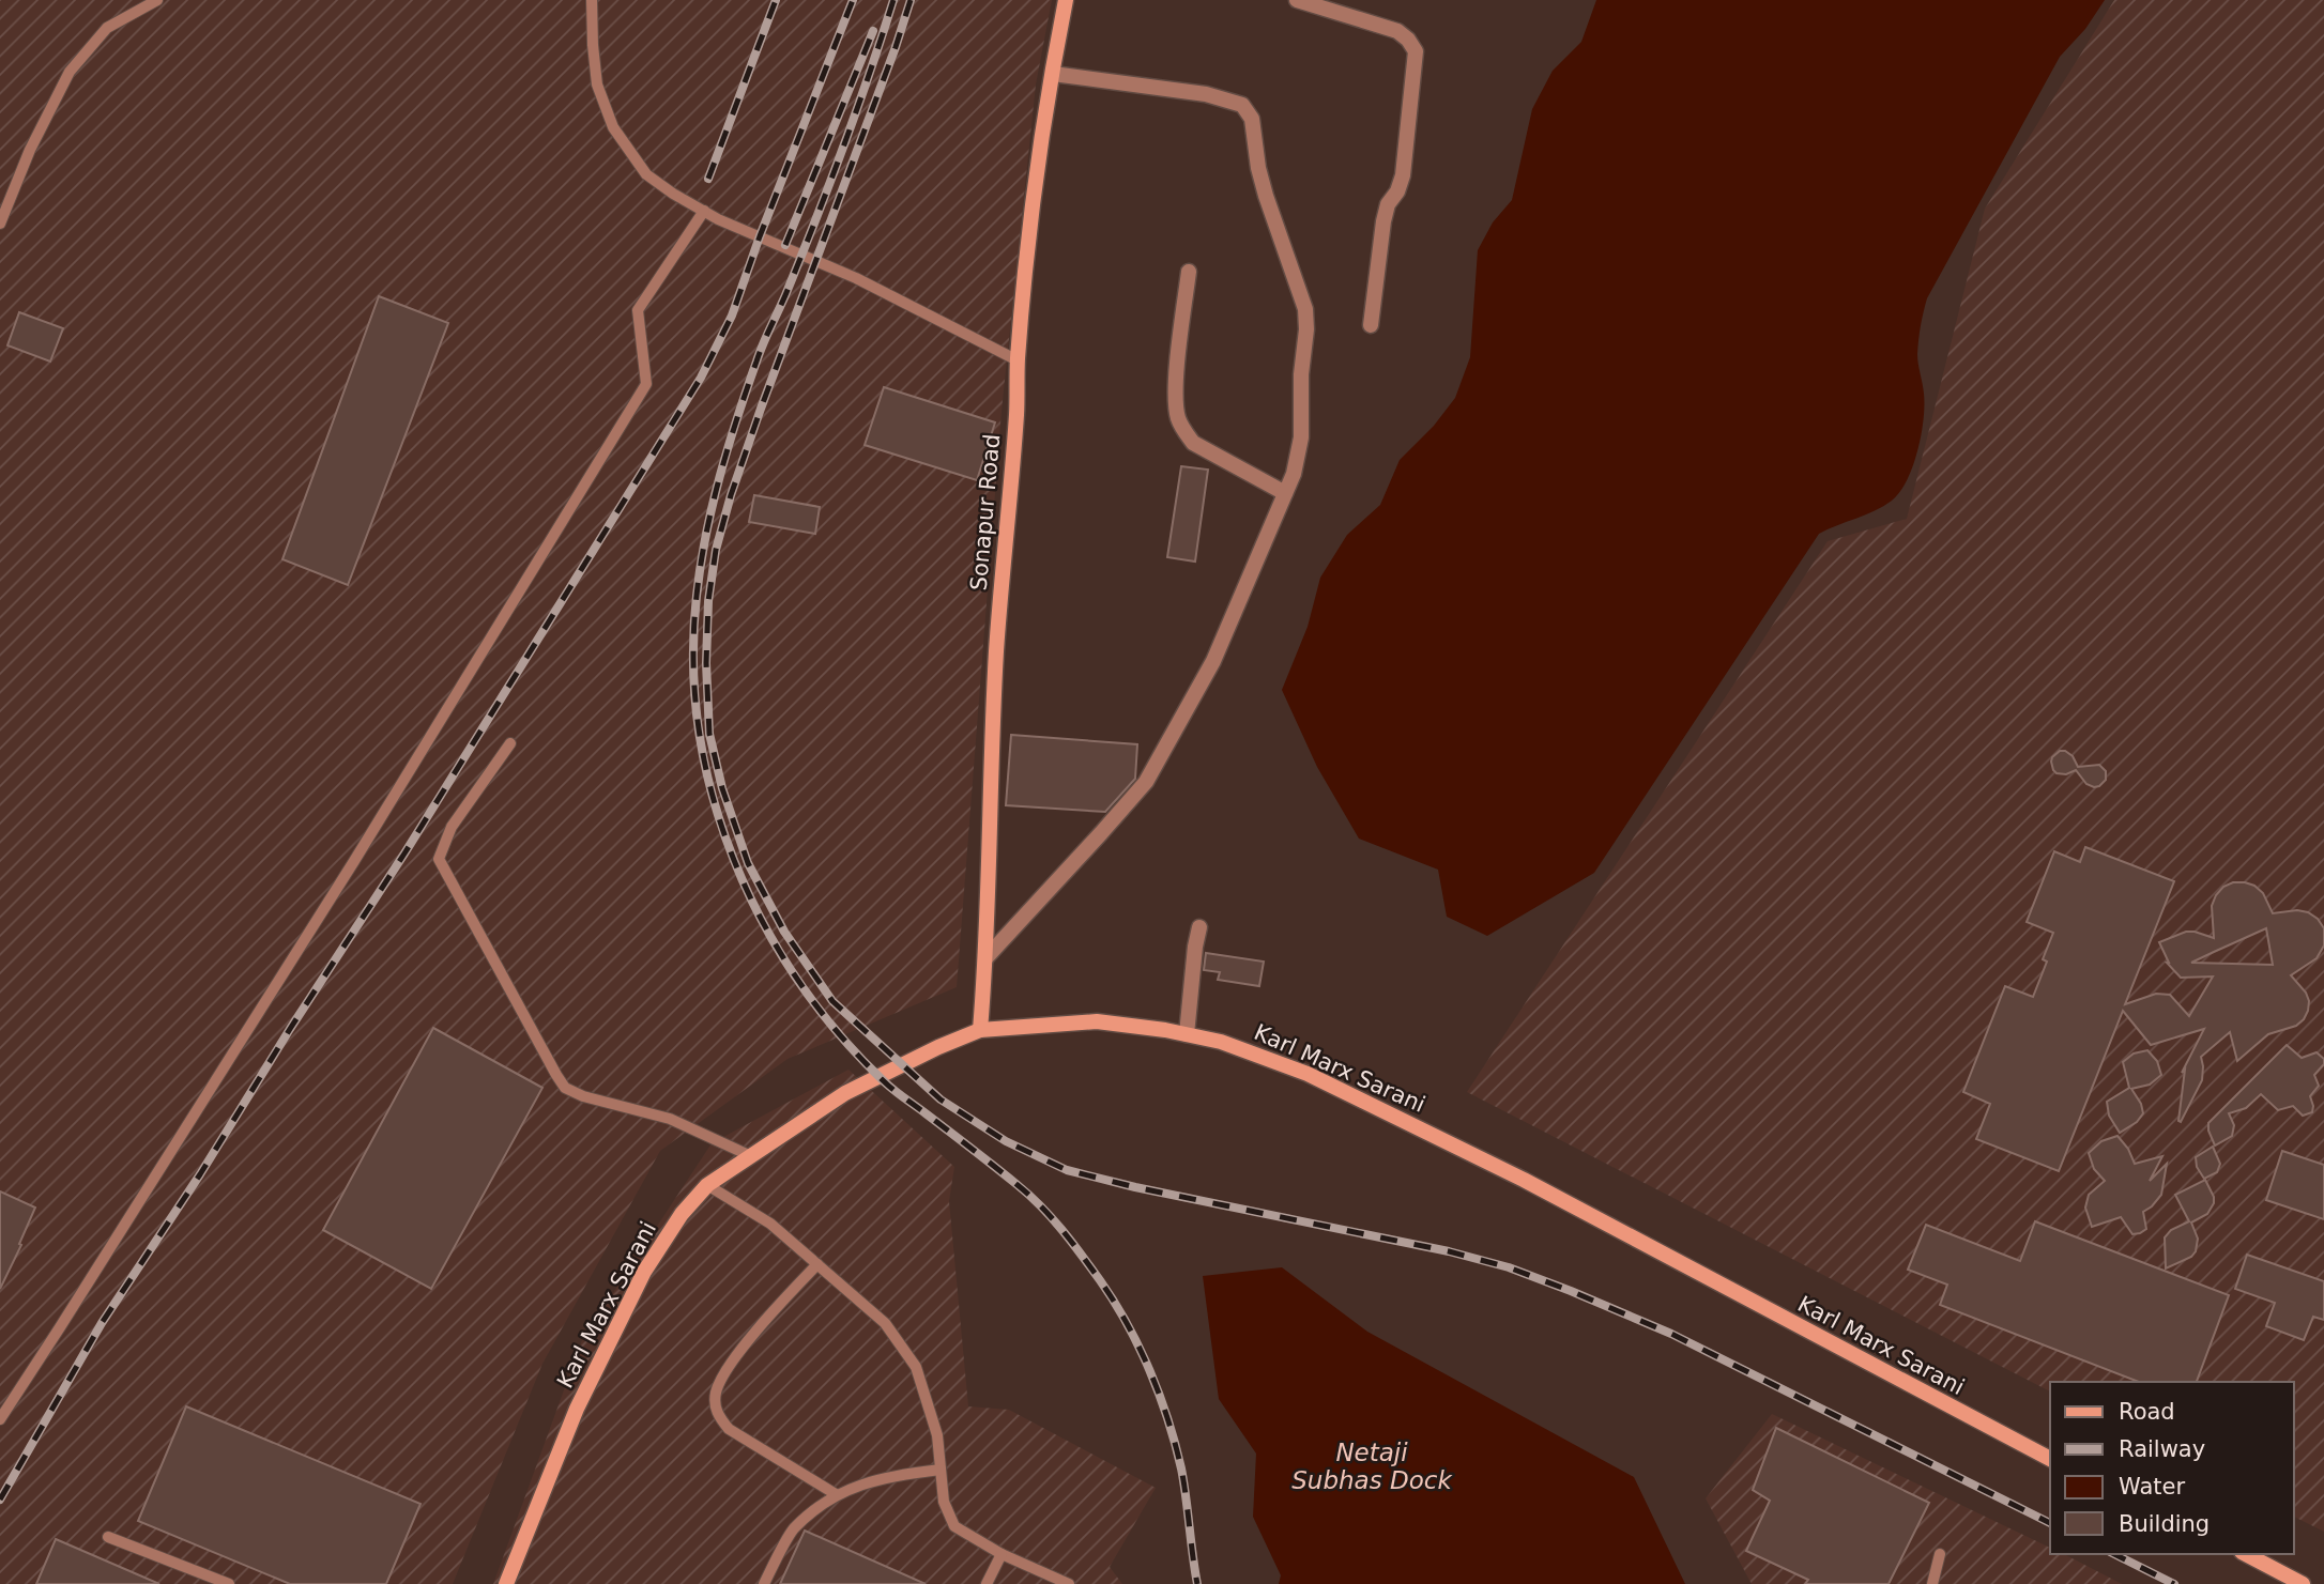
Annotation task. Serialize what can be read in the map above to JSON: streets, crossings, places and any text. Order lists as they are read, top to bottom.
{
  "streets": {
    "main road": ["Sonapur Road", "Karl Marx Sarani"]
  },
  "crossings": [
    ["Sonapur Road", "Karl Marx Sarani"]
  ],
  "water": ["Netaji Subhas Dock"],
  "legend": [
    "Road",
    "Railway",
    "Water",
    "Building"
  ]
}
